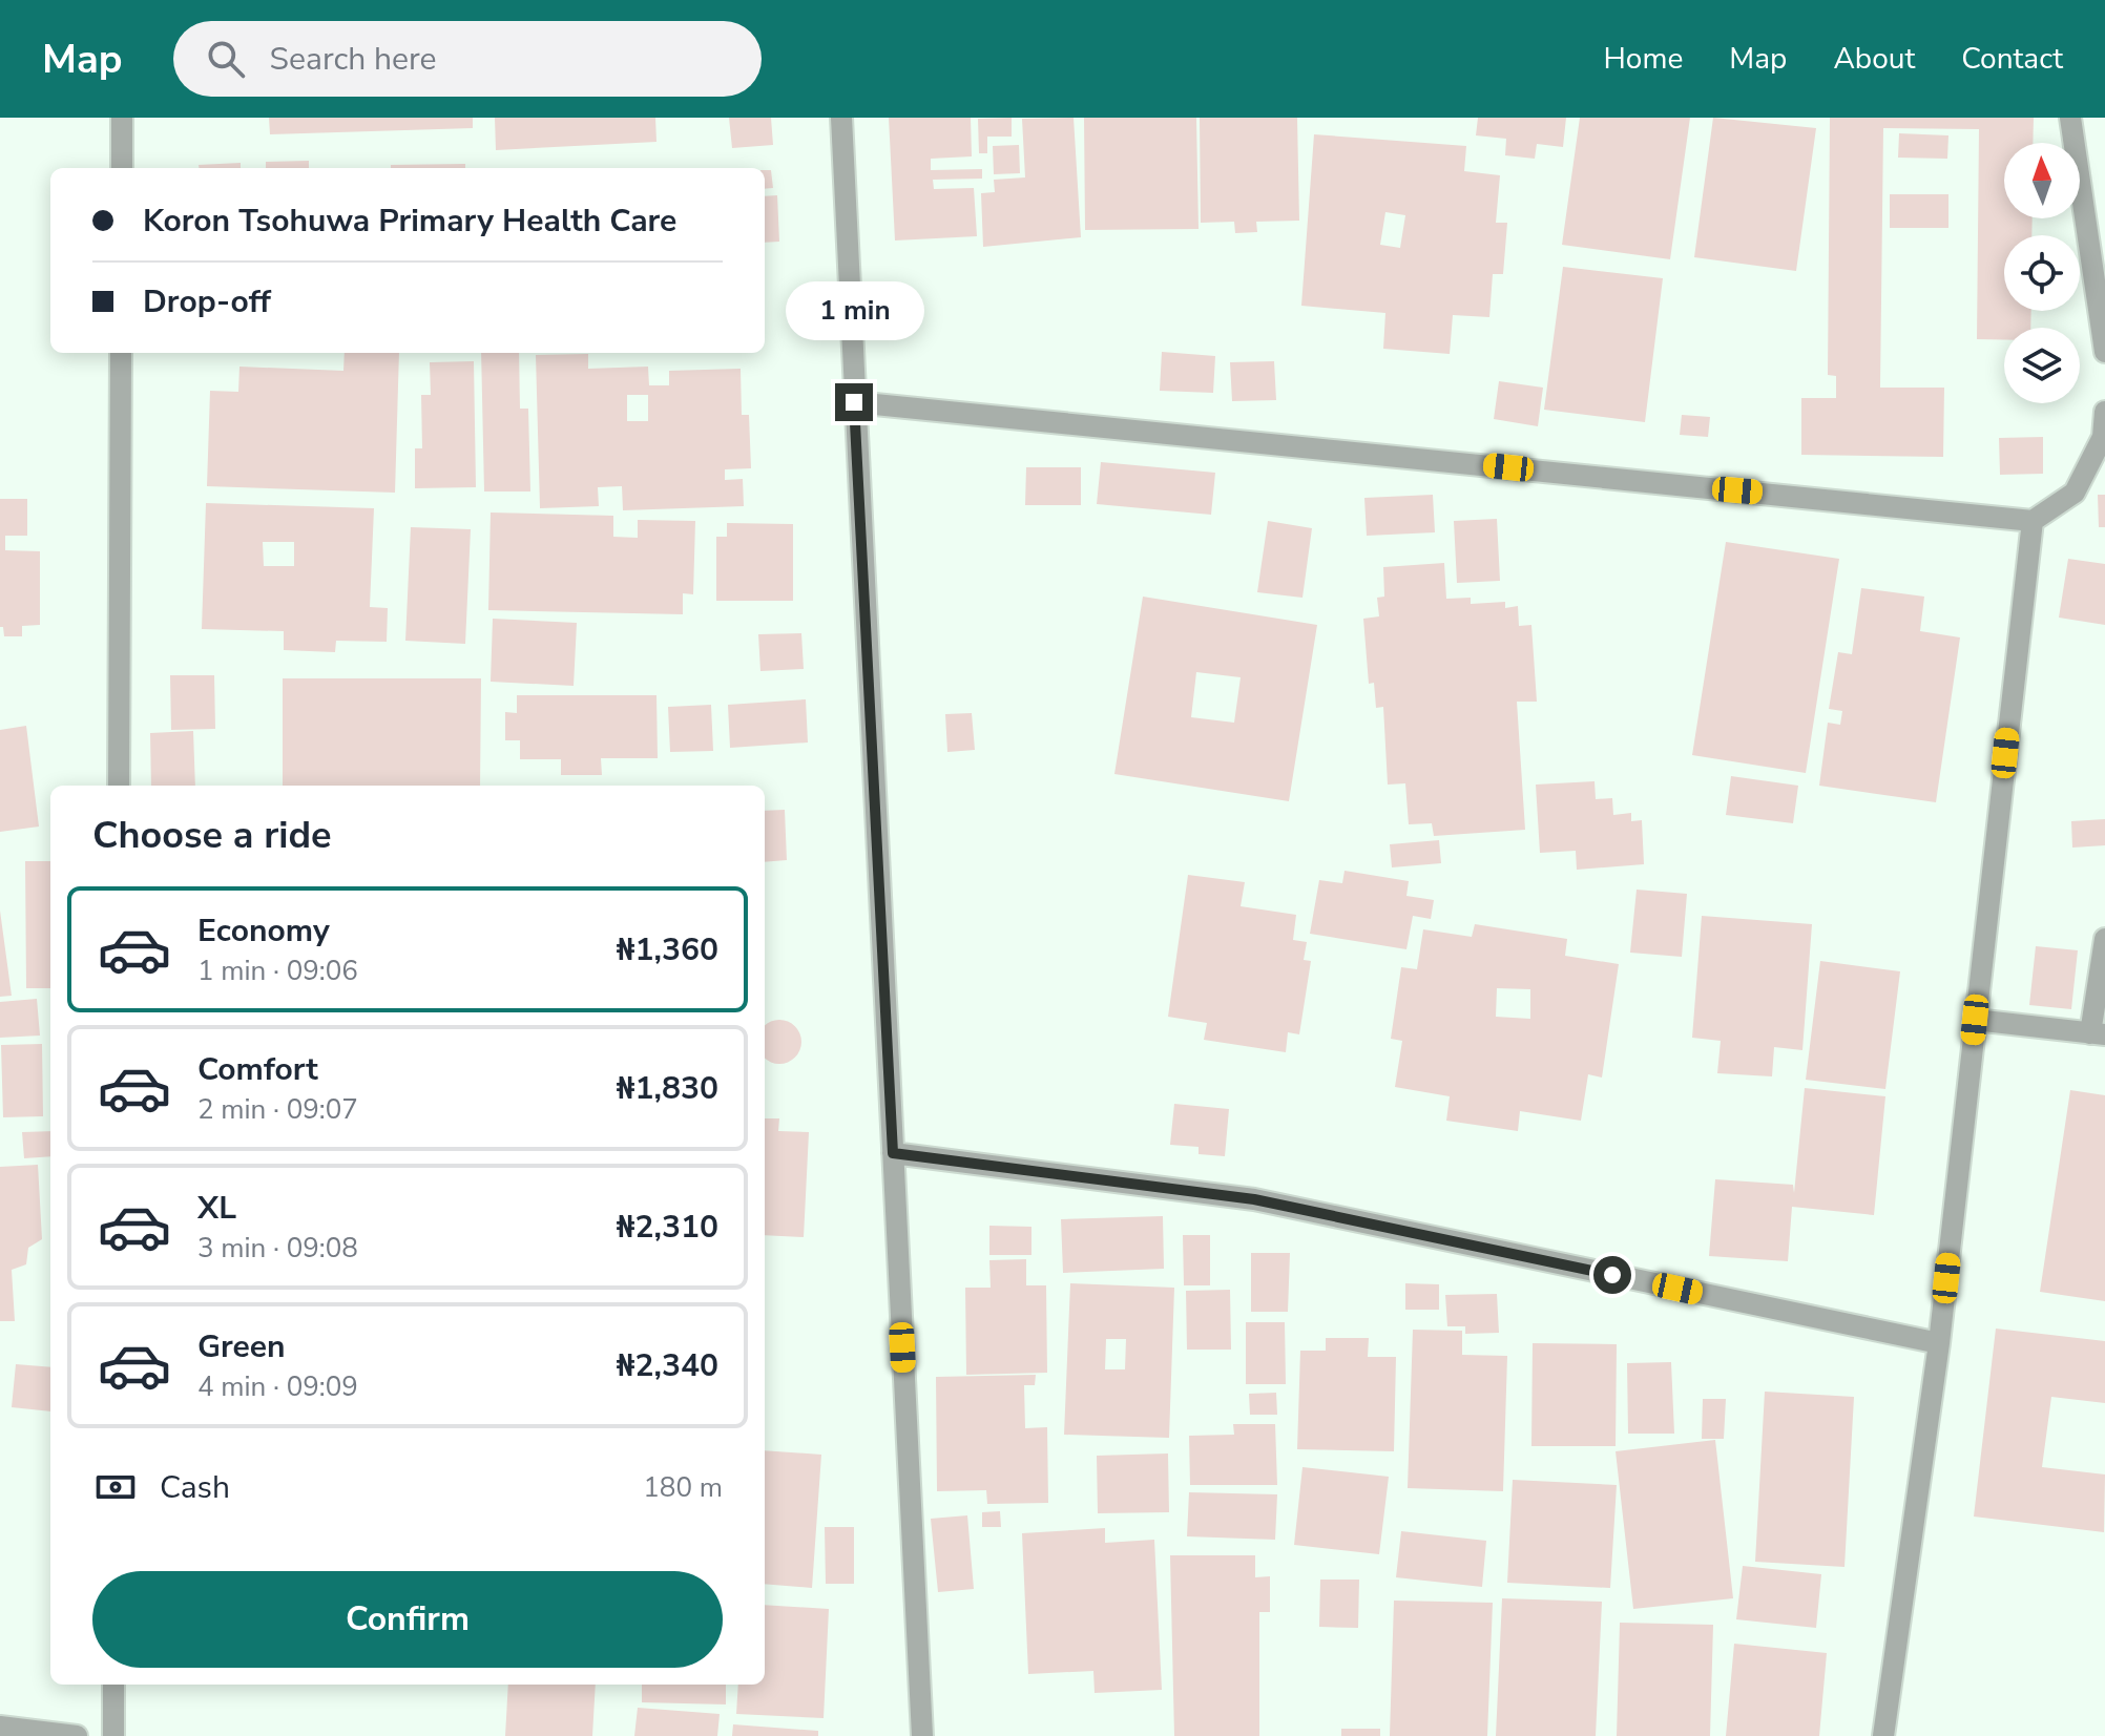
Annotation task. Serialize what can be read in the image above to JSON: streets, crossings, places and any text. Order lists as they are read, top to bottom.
{
  "north": "top",
  "page": {
    "header": "Map",
    "search": "Search here",
    "nav": [
      "Home",
      "Map",
      "About",
      "Contact"
    ],
    "banner": ["Koron Tsohuwa Primary Health Care", "Drop-off"],
    "bubble": "1 min",
    "heading": "Choose a ride",
    "list": [
      {
        "name": "Economy",
        "note": "1 min · 09:06",
        "value": "₦1,360"
      },
      {
        "name": "Comfort",
        "note": "2 min · 09:07",
        "value": "₦1,830"
      },
      {
        "name": "XL",
        "note": "3 min · 09:08",
        "value": "₦2,310"
      },
      {
        "name": "Green",
        "note": "4 min · 09:09",
        "value": "₦2,340"
      }
    ],
    "pay": ["Cash", "180 m"],
    "buttons": "Confirm"
  }
}
